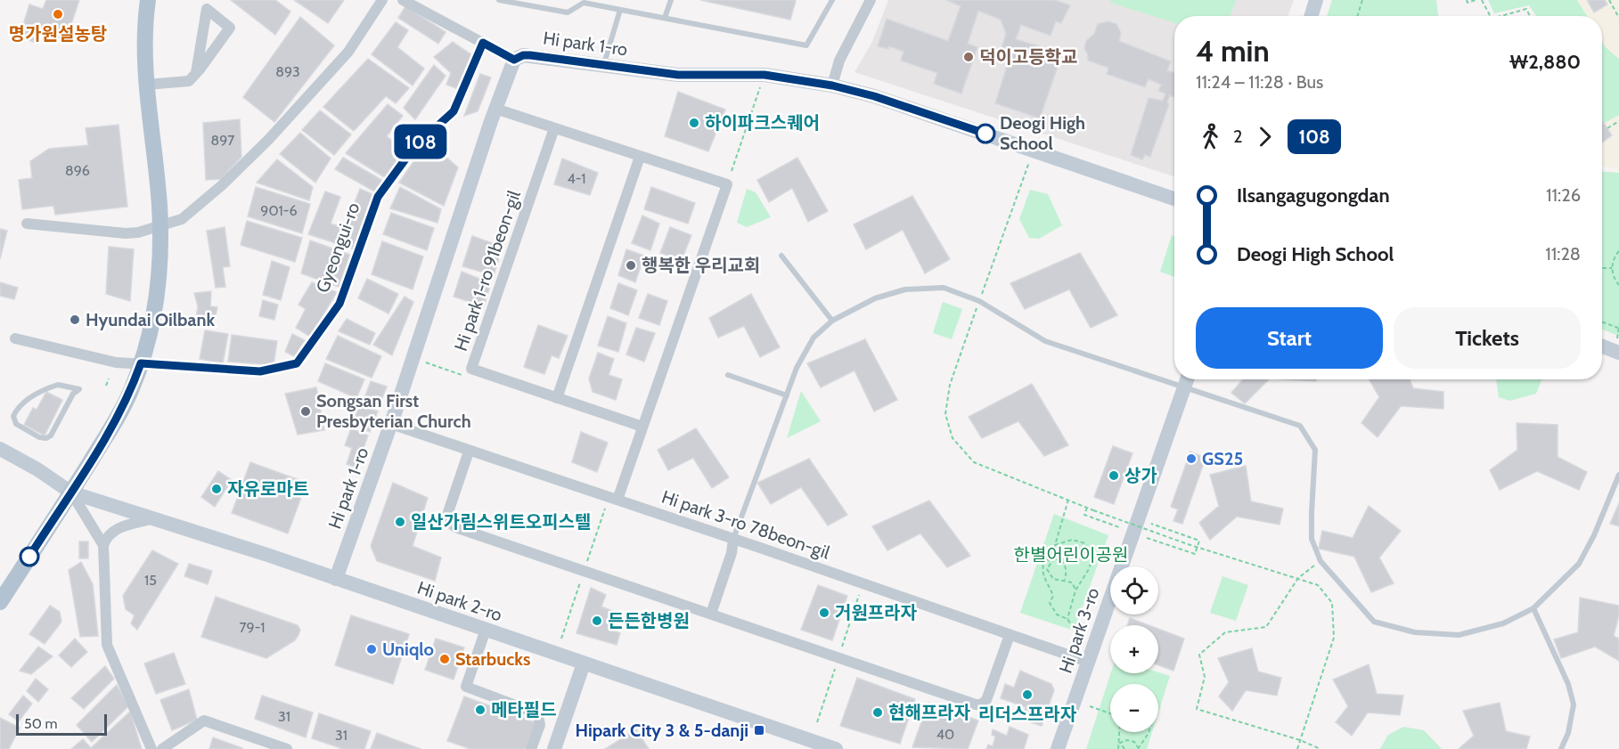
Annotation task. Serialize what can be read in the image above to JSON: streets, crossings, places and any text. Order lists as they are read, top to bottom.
{
  "streets": {
    "street": [
      "Hi park 1-ro",
      "Gyeongui-ro",
      "Hi park 1-ro 91beon-gil",
      "Hi park 3-ro 78beon-gil",
      "Hi park 2-ro",
      "Hi park 3-ro"
    ]
  },
  "crossings": [
    ["Hi park 1-ro", "Hi park 3-ro 78beon-gil"],
    ["Hi park 1-ro", "Hi park 2-ro"],
    ["Hi park 3-ro 78beon-gil", "Hi park 3-ro"]
  ],
  "parks": ["한별어린이공원"],
  "places": {
    "other": [
      "명가원설농탕",
      "덕이고등학교",
      "하이파크스퀘어",
      "Deogi High School",
      "행복한 우리교회",
      "Hyundai Oilbank",
      "Songsan First Presbyterian Church",
      "GS25",
      "상가",
      "자유로마트",
      "일산가림스위트오피스텔",
      "거원프라자",
      "든든한병원",
      "Uniqlo",
      "Starbucks",
      "리더스프라자",
      "메타필드",
      "현해프라자"
    ],
    "transit": ["Hipark City 3 & 5-danji"]
  },
  "lines": ["bus line 108"],
  "house_numbers": [
    "893",
    "897",
    "896",
    "4-1",
    "901-6",
    "15",
    "79-1",
    "31",
    "40",
    "31"
  ],
  "scale_bar": "50 m",
  "page": {
    "on_map": "108",
    "heading": ["4 min", "11:24 – 11:28 · Bus", "₩2,880"],
    "legs": ["2", "108"],
    "list": [
      {
        "name": "Ilsangagugongdan",
        "value": "11:26"
      },
      {
        "name": "Deogi High School",
        "value": "11:28"
      }
    ],
    "buttons": ["Start", "Tickets"],
    "map_buttons": ["+", "−"],
    "scale": "50 m"
  }
}
